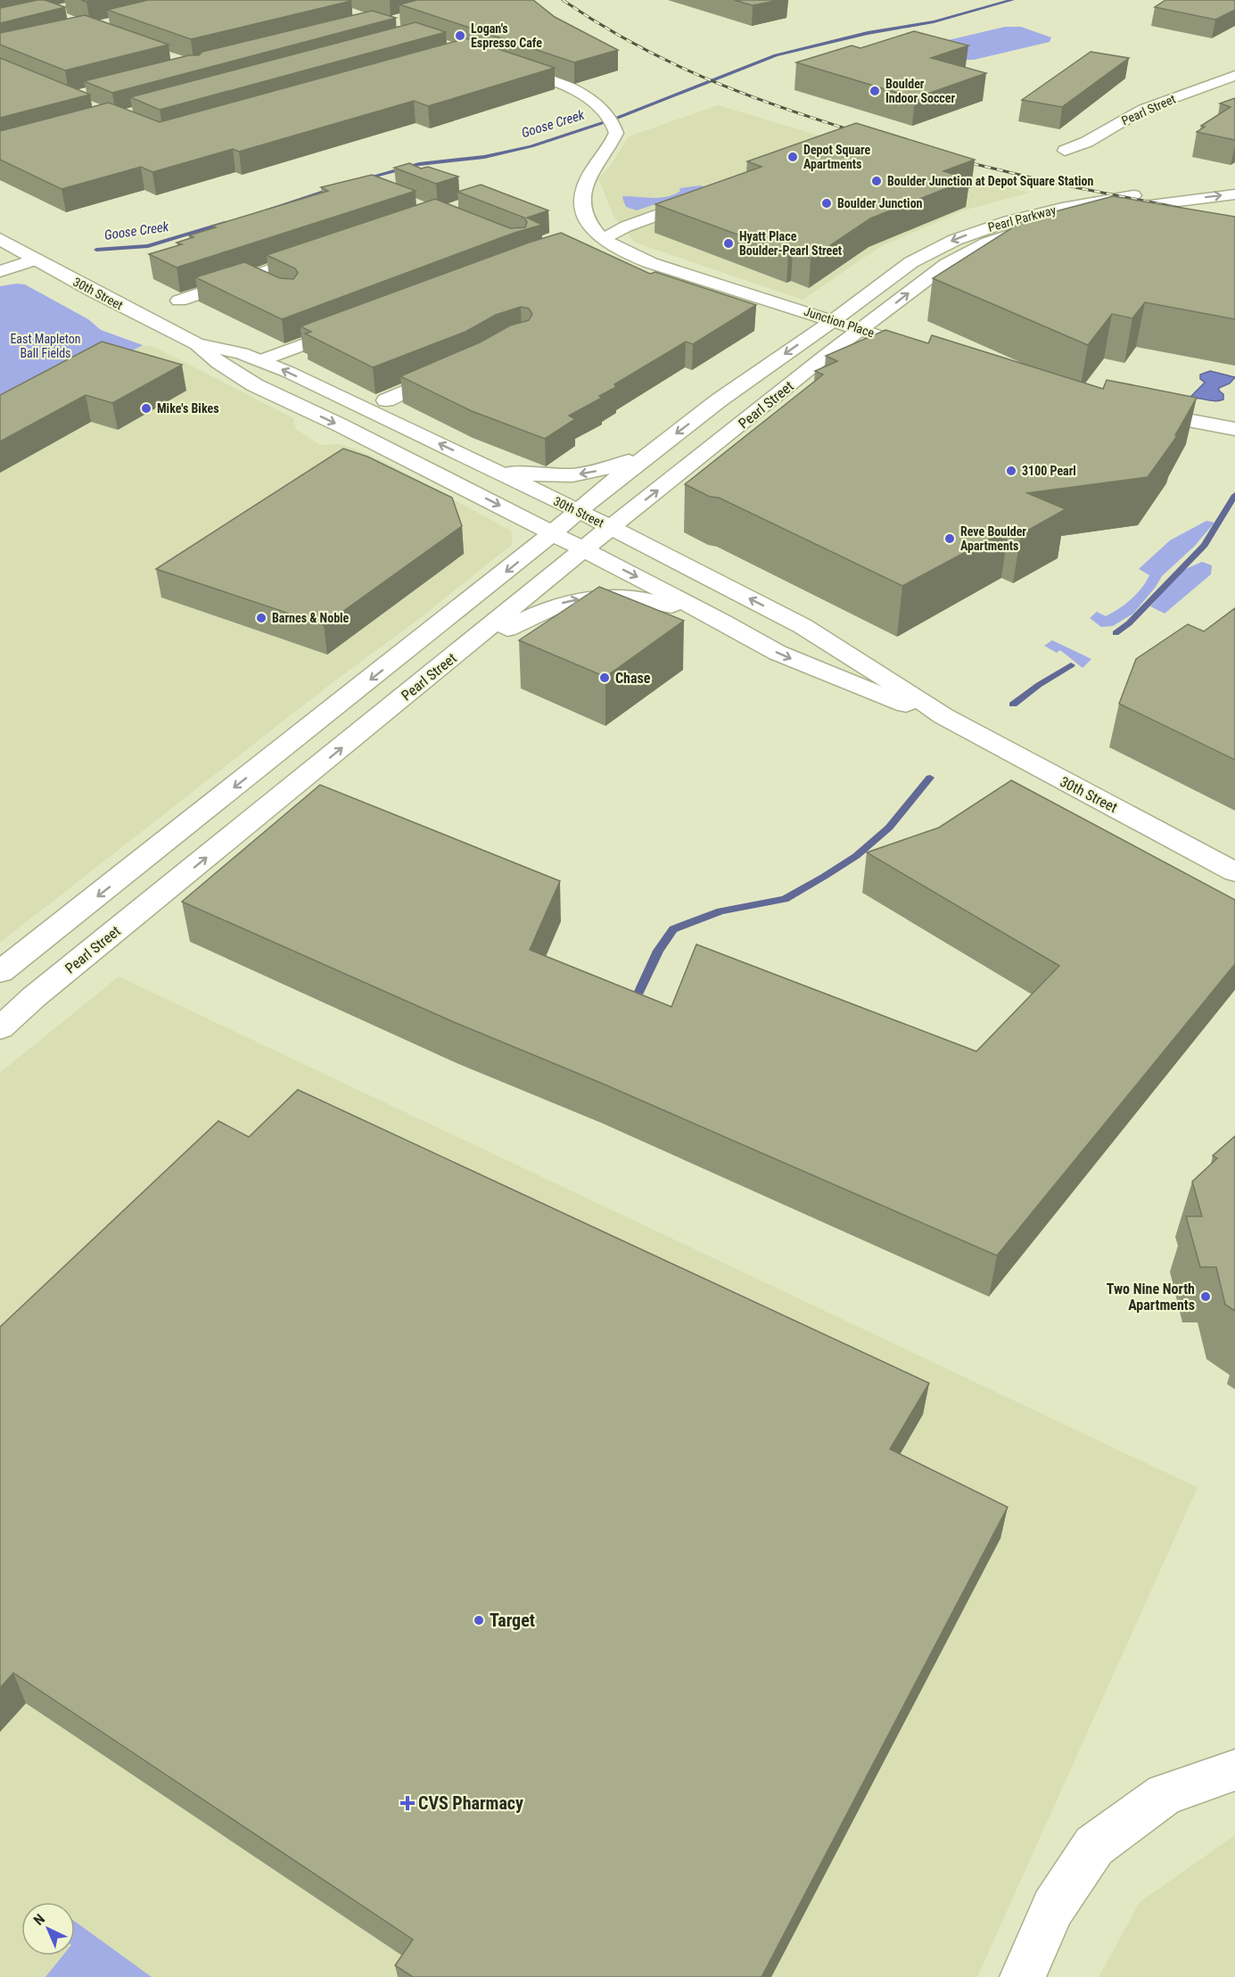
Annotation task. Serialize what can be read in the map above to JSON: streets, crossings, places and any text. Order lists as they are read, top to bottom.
{
  "streets": {
    "main road": [
      "Pearl Street",
      "Pearl Parkway",
      "30th Street",
      "Junction Place"
    ]
  },
  "crossings": [
    ["Pearl Street", "Pearl Parkway"],
    ["Pearl Street", "30th Street"],
    ["Pearl Street", "Junction Place"],
    ["Pearl Parkway", "Junction Place"]
  ],
  "water": ["Goose Creek"],
  "parks": ["East Mapleton Ball Fields"],
  "places": {
    "other": [
      "Logan's Espresso Cafe",
      "Boulder Indoor Soccer",
      "Depot Square Apartments",
      "Boulder Junction at Depot Square Station",
      "Boulder Junction",
      "Hyatt Place Boulder-Pearl Street",
      "Mike's Bikes",
      "3100 Pearl",
      "Reve Boulder Apartments",
      "Barnes & Noble",
      "Chase",
      "Two Nine North Apartments",
      "Target"
    ],
    "health": ["CVS Pharmacy"]
  },
  "north": "top left"
}
